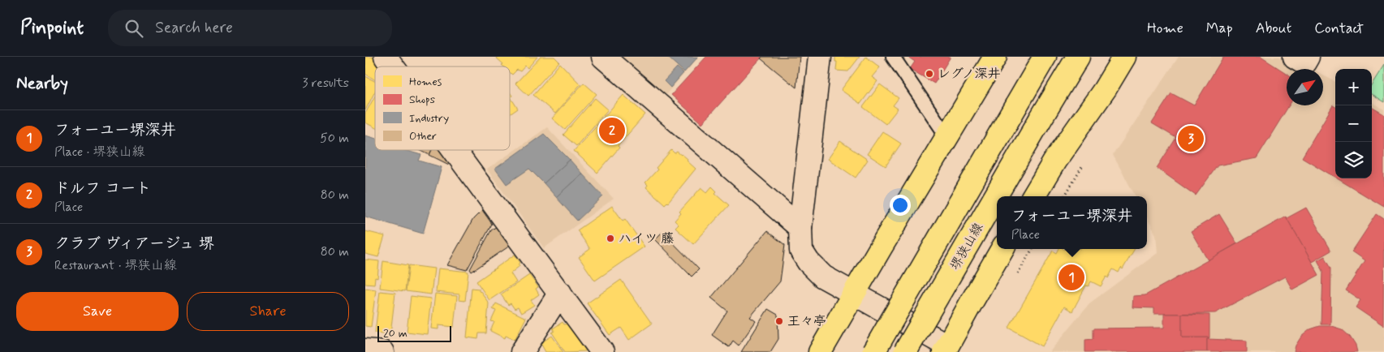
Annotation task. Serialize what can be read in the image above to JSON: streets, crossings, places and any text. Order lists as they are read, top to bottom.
{
  "streets": {
    "main road": ["堺狭山線"]
  },
  "places": ["レグノ深井", "ハイツ 藤", "王々亭"],
  "legend": [
    "Homes",
    "Shops",
    "Industry",
    "Other"
  ],
  "scale_bar": "20 m",
  "north": "top right",
  "page": {
    "header": "Pinpoint",
    "search": "Search here",
    "nav": [
      "Home",
      "Map",
      "About",
      "Contact"
    ],
    "heading": ["Nearby", "3 results"],
    "map_buttons": ["+", "−"],
    "list": [
      {
        "mark": "1",
        "name": "フォーユー堺深井",
        "note": "Place · 堺狭山線",
        "value": "50 m"
      },
      {
        "mark": "2",
        "name": "ドルフ コート",
        "note": "Place",
        "value": "80 m"
      },
      {
        "mark": "3",
        "name": "クラブ ヴィアージュ 堺",
        "note": "Restaurant · 堺狭山線",
        "value": "80 m"
      }
    ],
    "pins": ["2", "3", "1"],
    "popup": ["フォーユー堺深井", "Place"],
    "buttons": ["Save", "Share"],
    "scale": "20 m"
  }
}
